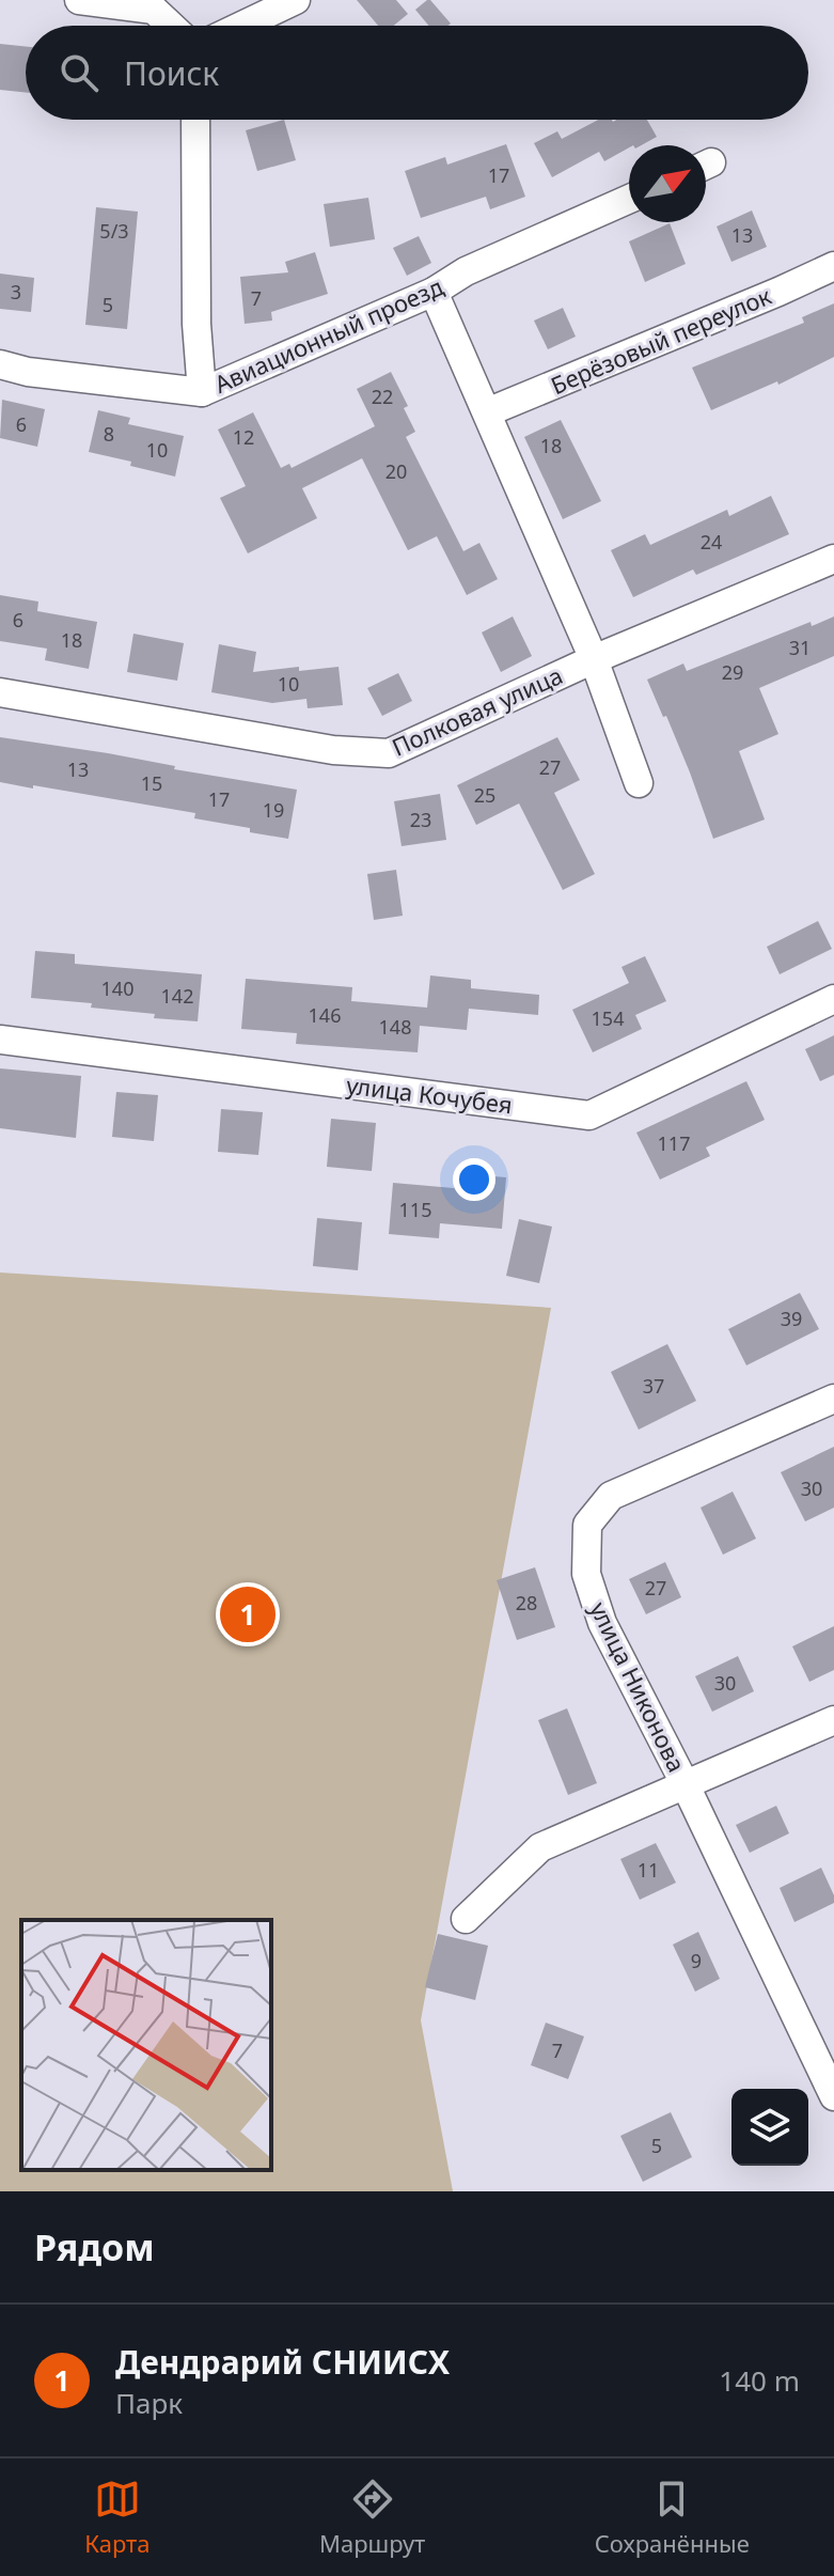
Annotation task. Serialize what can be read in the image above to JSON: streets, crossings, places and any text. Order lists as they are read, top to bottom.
{
  "streets": {
    "street": [
      "Авиационный проезд",
      "Берёзовый переулок",
      "Полковая улица",
      "улица Кочубея",
      "улица Никонова"
    ]
  },
  "house_numbers": [
    "17",
    "5/3",
    "13",
    "3",
    "7",
    "5",
    "22",
    "6",
    "8",
    "12",
    "18",
    "10",
    "20",
    "24",
    "6",
    "18",
    "31",
    "29",
    "10",
    "27",
    "13",
    "15",
    "25",
    "17",
    "19",
    "23",
    "140",
    "142",
    "146",
    "154",
    "148",
    "117",
    "115",
    "39",
    "37",
    "30",
    "27",
    "28",
    "30",
    "11",
    "9",
    "7",
    "5"
  ],
  "north": "top right",
  "page": {
    "search": "Поиск",
    "pins": "1",
    "heading": "Рядом",
    "list": [
      {
        "mark": "1",
        "name": "Дендрарий СНИИСХ",
        "note": "Парк",
        "value": "140 m"
      }
    ],
    "nav": ["Карта", "Маршрут", "Сохранённые"]
  }
}
